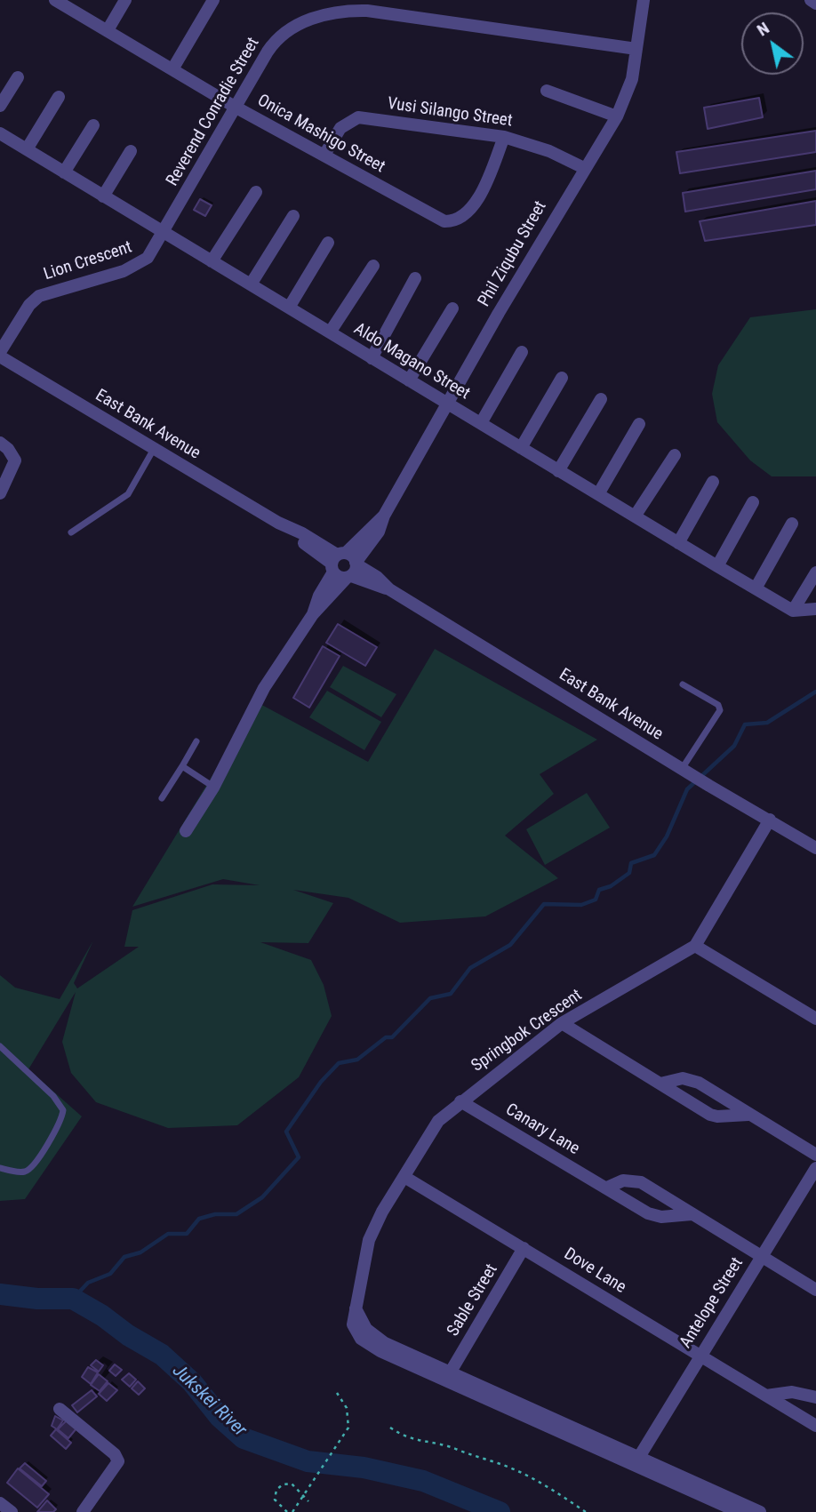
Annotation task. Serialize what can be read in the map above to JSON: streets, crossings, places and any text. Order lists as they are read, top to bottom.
{
  "streets": {
    "street": [
      "Reverend Conradie Street",
      "Vusi Silango Street",
      "Onica Mashigo Street",
      "Phil Ziqubu Street",
      "Lion Crescent",
      "Aldo Magano Street",
      "East Bank Avenue",
      "Springbok Crescent",
      "Canary Lane",
      "Dove Lane",
      "Sable Street",
      "Antelope Street"
    ]
  },
  "crossings": [
    ["Reverend Conradie Street", "Onica Mashigo Street"],
    ["Reverend Conradie Street", "Phil Ziqubu Street"],
    ["Reverend Conradie Street", "Lion Crescent"],
    ["Reverend Conradie Street", "Aldo Magano Street"],
    ["Vusi Silango Street", "Onica Mashigo Street"],
    ["Vusi Silango Street", "Phil Ziqubu Street"],
    ["Phil Ziqubu Street", "Aldo Magano Street"],
    ["Phil Ziqubu Street", "East Bank Avenue"],
    ["Lion Crescent", "Aldo Magano Street"],
    ["Lion Crescent", "East Bank Avenue"],
    ["East Bank Avenue", "Springbok Crescent"],
    ["Springbok Crescent", "Canary Lane"],
    ["Springbok Crescent", "Dove Lane"],
    ["Dove Lane", "Sable Street"],
    ["Dove Lane", "Antelope Street"]
  ],
  "water": ["Jukskei River"],
  "north": "top left"
}
